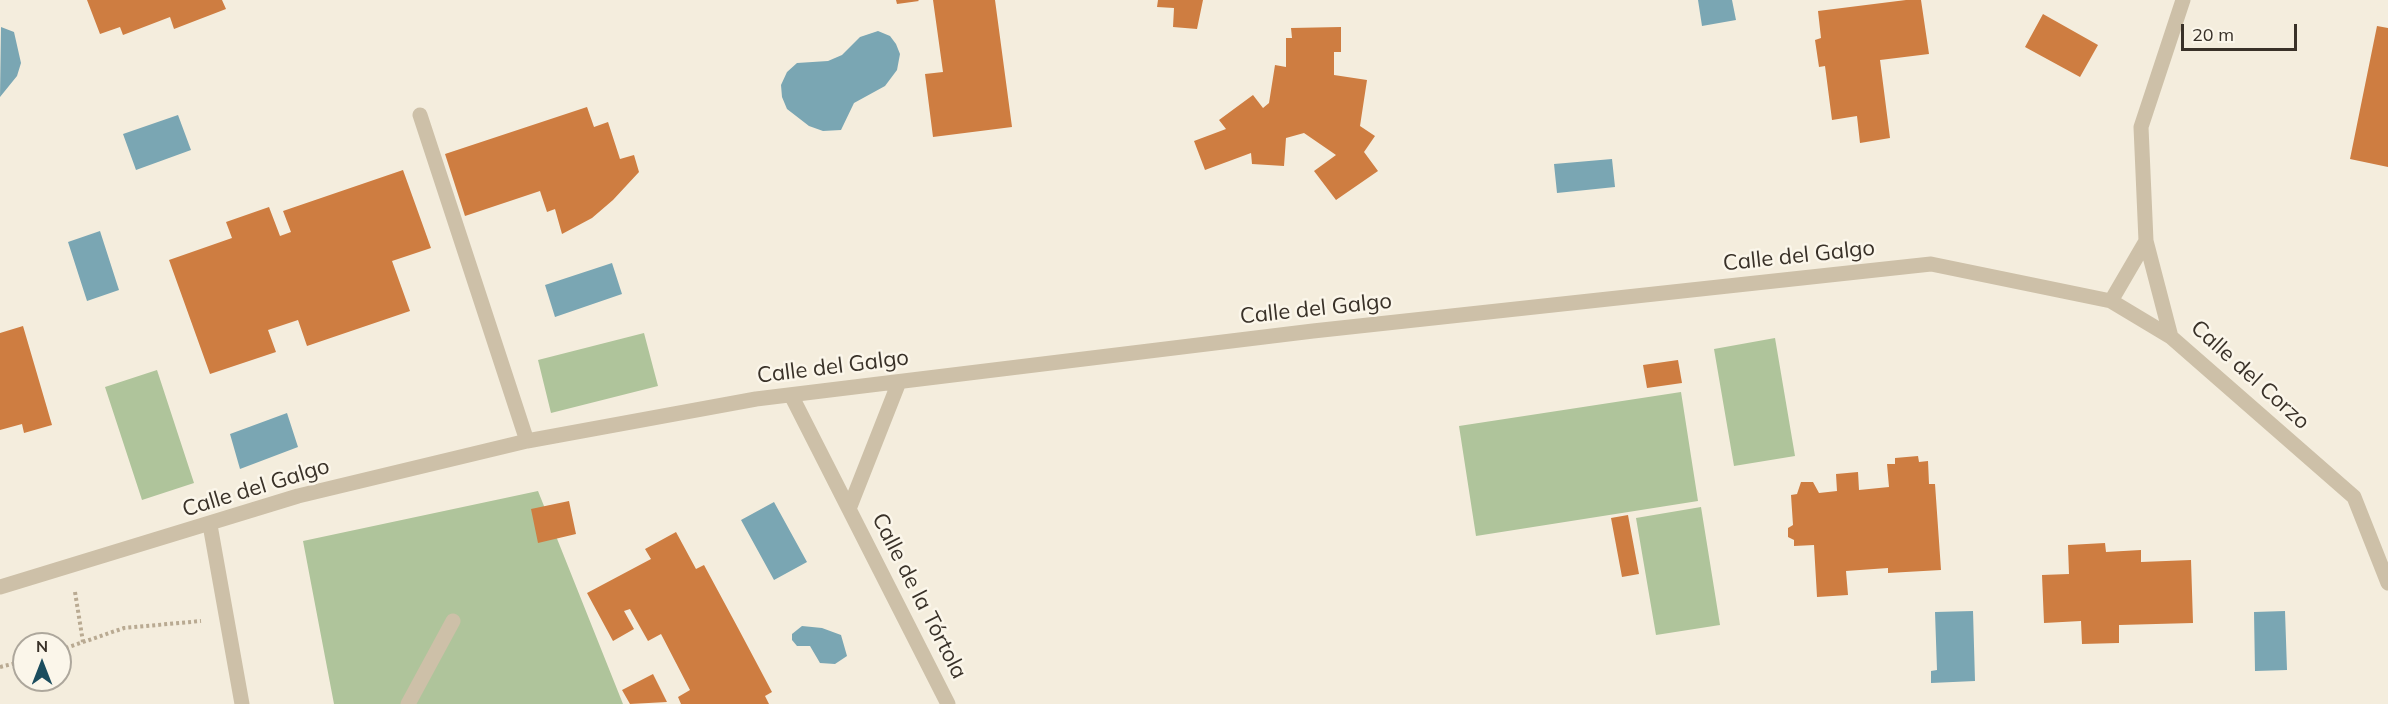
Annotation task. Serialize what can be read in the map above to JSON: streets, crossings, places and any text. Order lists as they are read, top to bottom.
{
  "streets": {
    "street": ["Calle del Galgo", "Calle del Corzo", "Calle de la Tórtola"]
  },
  "crossings": [
    ["Calle del Galgo", "Calle del Corzo"],
    ["Calle del Galgo", "Calle de la Tórtola"]
  ],
  "scale_bar": "20 m",
  "north": "top"
}
